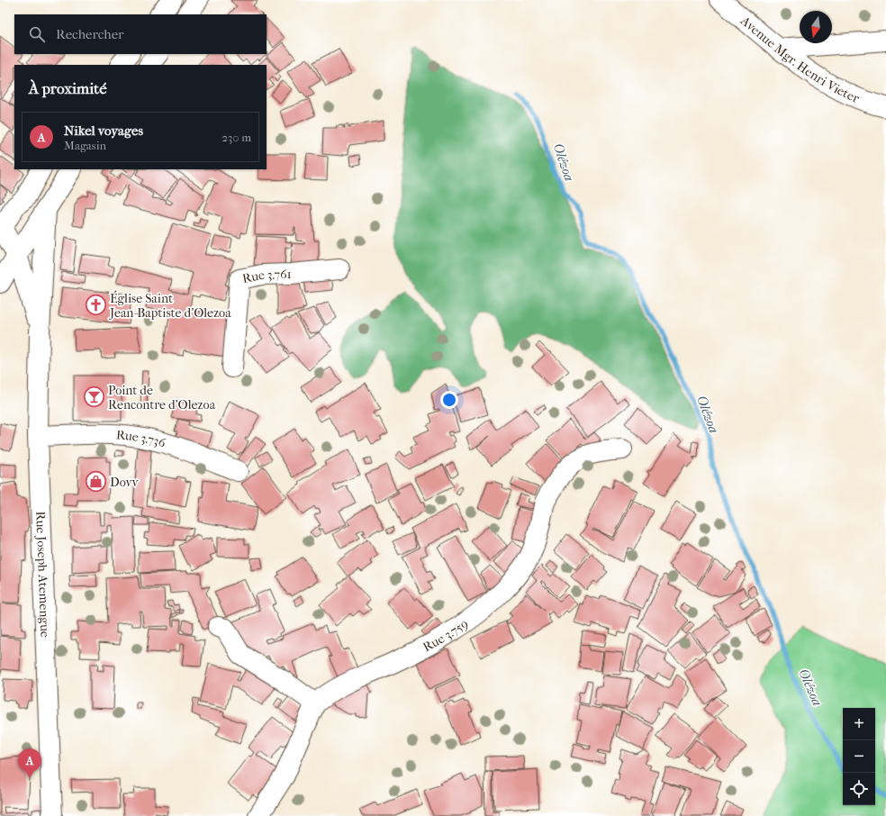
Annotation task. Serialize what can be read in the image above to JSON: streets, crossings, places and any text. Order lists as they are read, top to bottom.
{
  "streets": {
    "street": [
      "Avenue Mgr. Henri Vieter",
      "Rue 3.761",
      "Rue 3.736",
      "Rue Joseph Atemengue",
      "Rue 3.759"
    ]
  },
  "crossings": [
    ["Rue 3.736", "Rue Joseph Atemengue"]
  ],
  "water": ["Olézoa"],
  "places": {
    "church": ["Église Saint Jean-Baptiste d'Olezoa"],
    "bar": ["Point de Rencontre d'Olezoa"],
    "shop": ["Dovv"]
  },
  "north": "bottom",
  "page": {
    "search": "Rechercher",
    "heading": "À proximité",
    "list": [
      {
        "mark": "A",
        "name": "Nikel voyages",
        "note": "Magasin",
        "value": "230 m"
      }
    ],
    "map_buttons": ["+", "−"],
    "pins": "A"
  }
}
